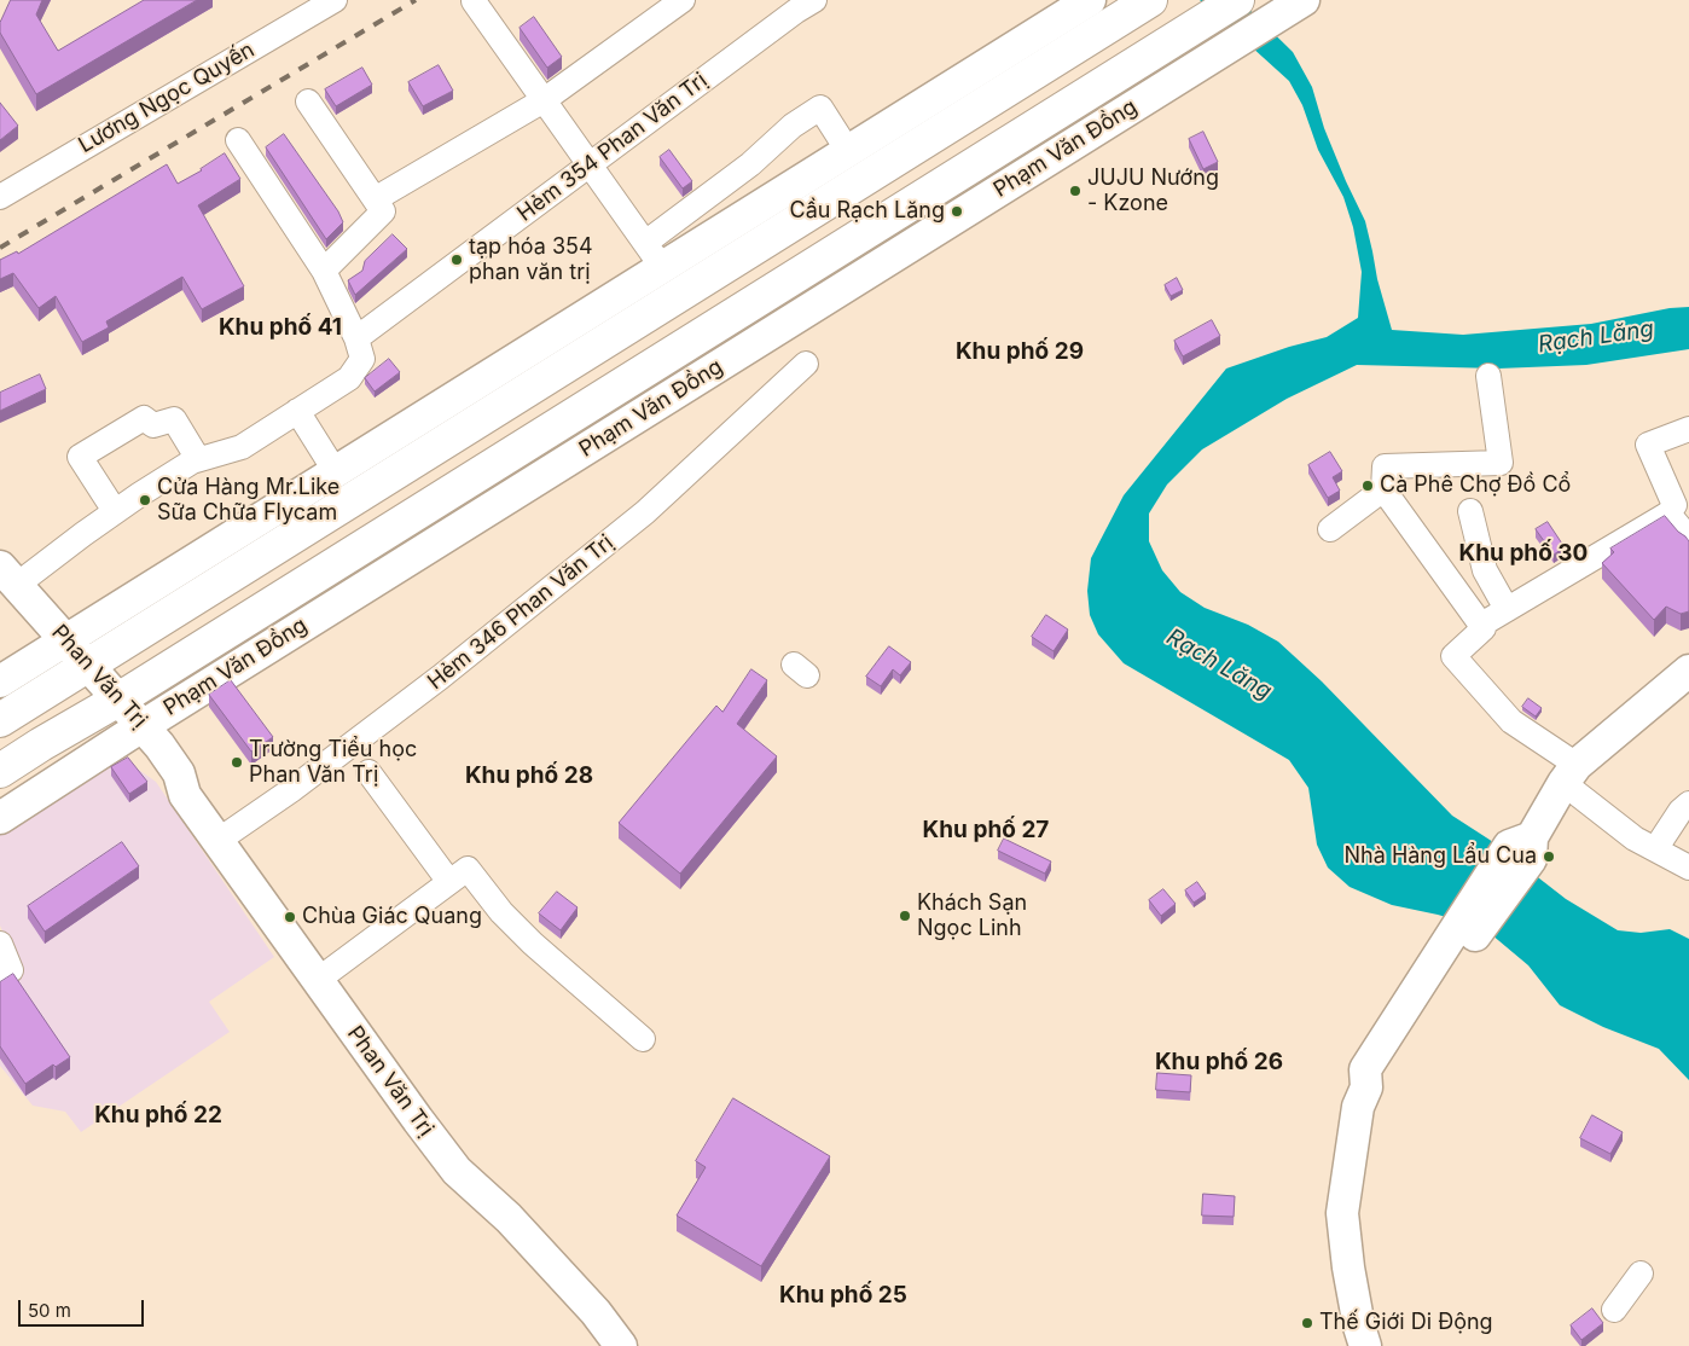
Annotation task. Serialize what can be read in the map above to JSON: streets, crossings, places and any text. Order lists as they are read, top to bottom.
{
  "streets": {
    "highway": ["Phạm Văn Đồng"],
    "main road": ["Phan Văn Trị"],
    "street": ["Lương Ngọc Quyến", "Hẻm 354 Phan Văn Trị", "Hẻm 346 Phan Văn Trị"]
  },
  "crossings": [
    ["Phạm Văn Đồng", "Phan Văn Trị"],
    ["Hẻm 346 Phan Văn Trị", "Phan Văn Trị"]
  ],
  "districts": [
    "Khu phố 41",
    "Khu phố 29",
    "Khu phố 30",
    "Khu phố 28",
    "Khu phố 27",
    "Khu phố 26",
    "Khu phố 22",
    "Khu phố 25"
  ],
  "water": ["Rạch Lăng"],
  "places": [
    "JUJU Nướng - Kzone",
    "Cầu Rạch Lăng",
    "tạp hóa 354 phan văn trị",
    "Cà Phê Chợ Đồ Cổ",
    "Cửa Hàng Mr.Like Sữa Chữa Flycam",
    "Trường Tiểu học Phan Văn Trị",
    "Nhà Hàng Lẩu Cua",
    "Khách Sạn Ngọc Linh",
    "Chùa Giác Quang",
    "Thế Giới Di Động"
  ],
  "scale_bar": "50 m"
}
